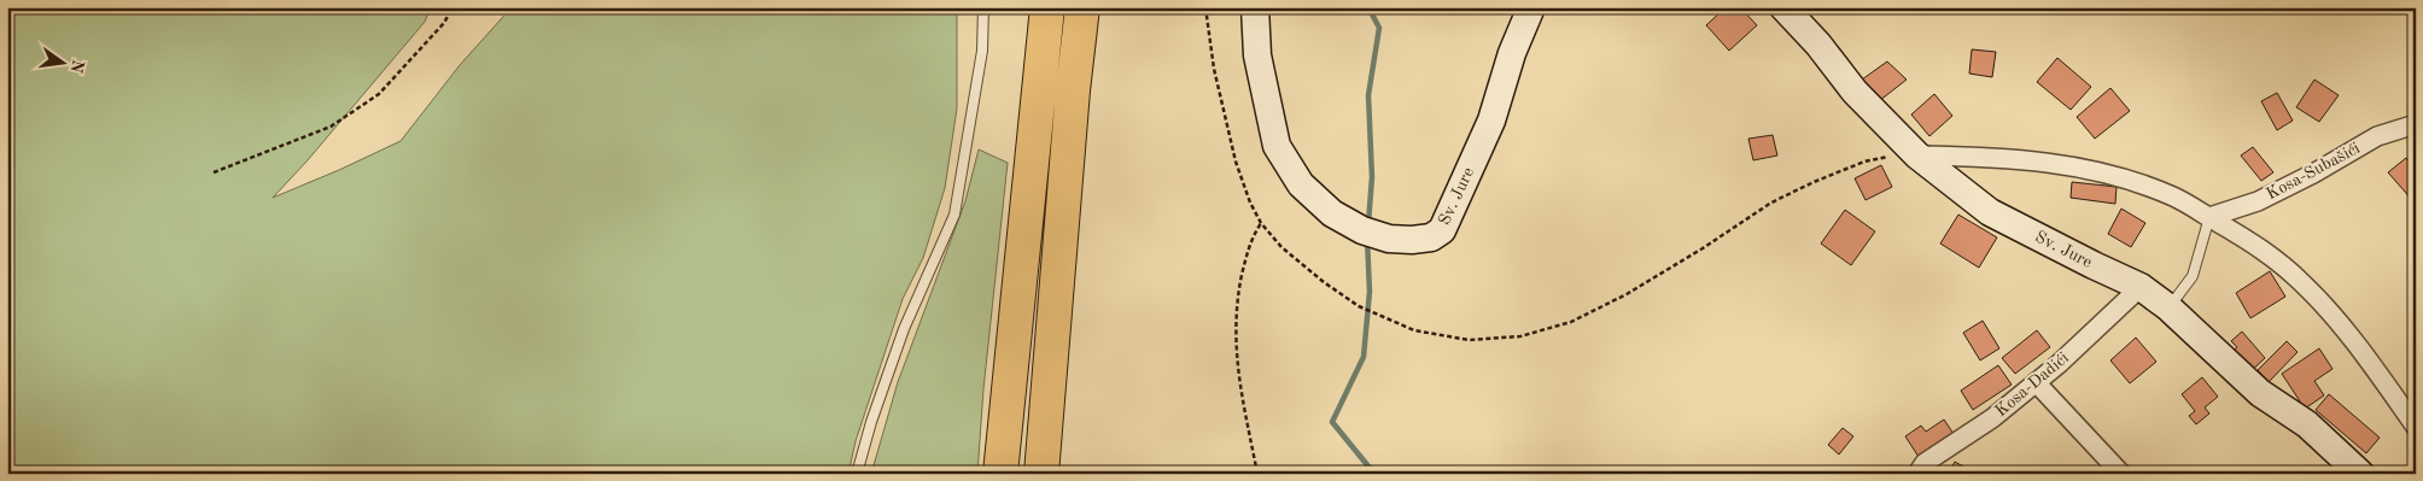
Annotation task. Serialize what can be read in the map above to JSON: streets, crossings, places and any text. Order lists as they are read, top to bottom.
{
  "streets": {
    "street": ["Kosa-Subašići", "Sv. Jure", "Kosa-Dadići"]
  },
  "crossings": [
    ["Sv. Jure", "Kosa-Dadići"]
  ],
  "north": "right"
}
